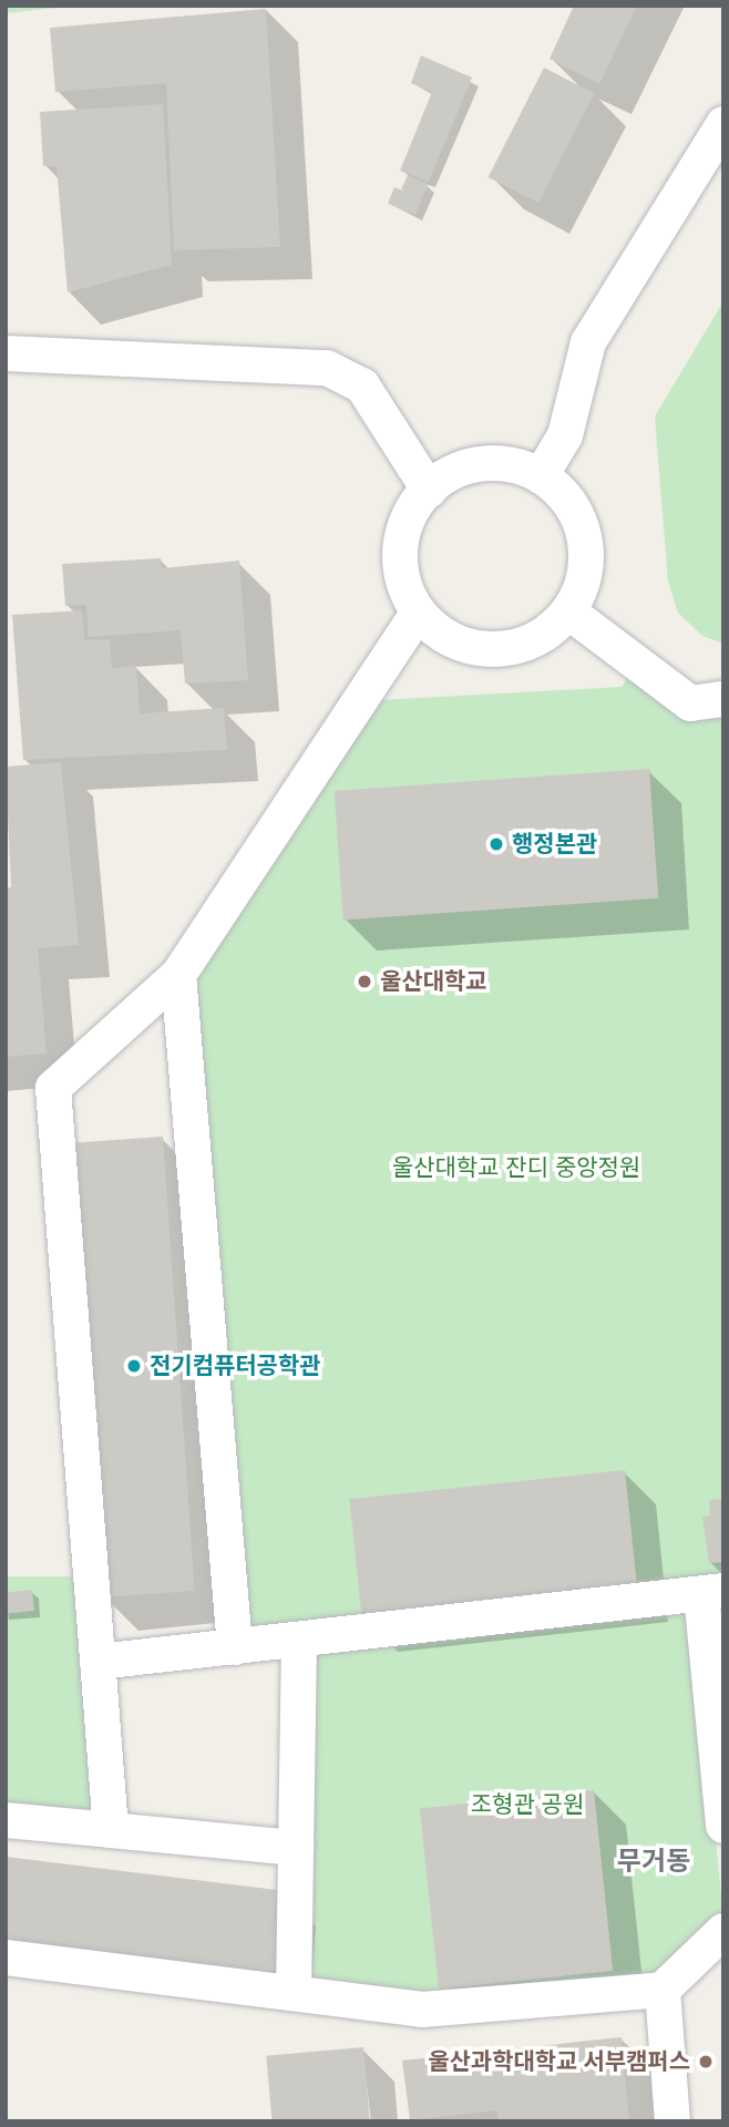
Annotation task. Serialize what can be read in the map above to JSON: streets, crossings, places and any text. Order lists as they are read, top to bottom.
{
  "districts": ["무거동"],
  "parks": ["울산대학교 잔디 중앙정원", "조형관 공원"],
  "places": [
    "행정본관",
    "울산대학교",
    "전기컴퓨터공학관",
    "울산과학대학교 서부캠퍼스"
  ]
}
